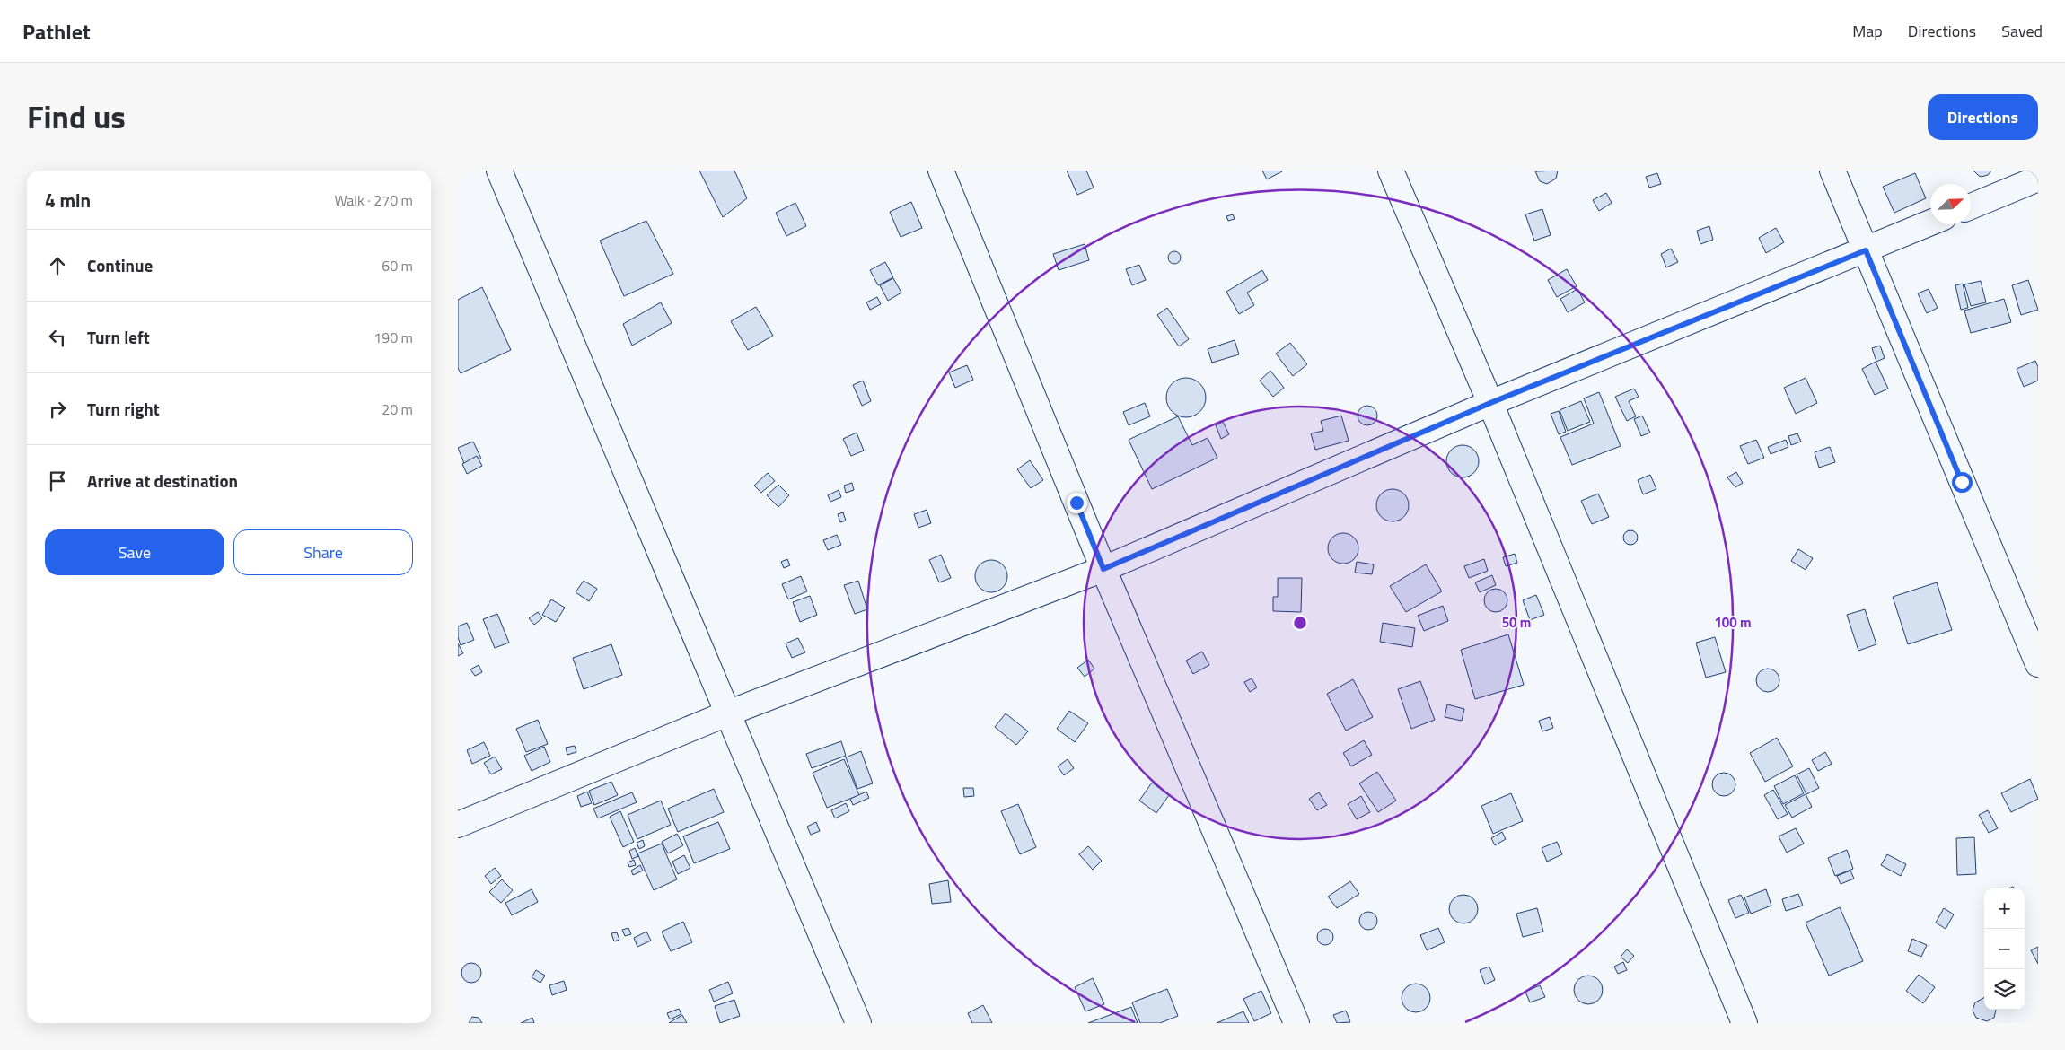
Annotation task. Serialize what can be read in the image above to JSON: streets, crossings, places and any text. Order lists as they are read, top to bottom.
{
  "north": "top right",
  "page": {
    "header": "Pathlet",
    "nav": ["Map", "Directions", "Saved"],
    "title": "Find us",
    "buttons": [
      "Directions",
      ["Save", "Share"]
    ],
    "heading": ["4 min", "Walk · 270 m"],
    "list": [
      ["Continue", "60 m"],
      ["Turn left", "190 m"],
      ["Turn right", "20 m"],
      "Arrive at destination"
    ],
    "map_buttons": ["+", "−"]
  },
  "rings": ["50 m", "100 m"]
}
